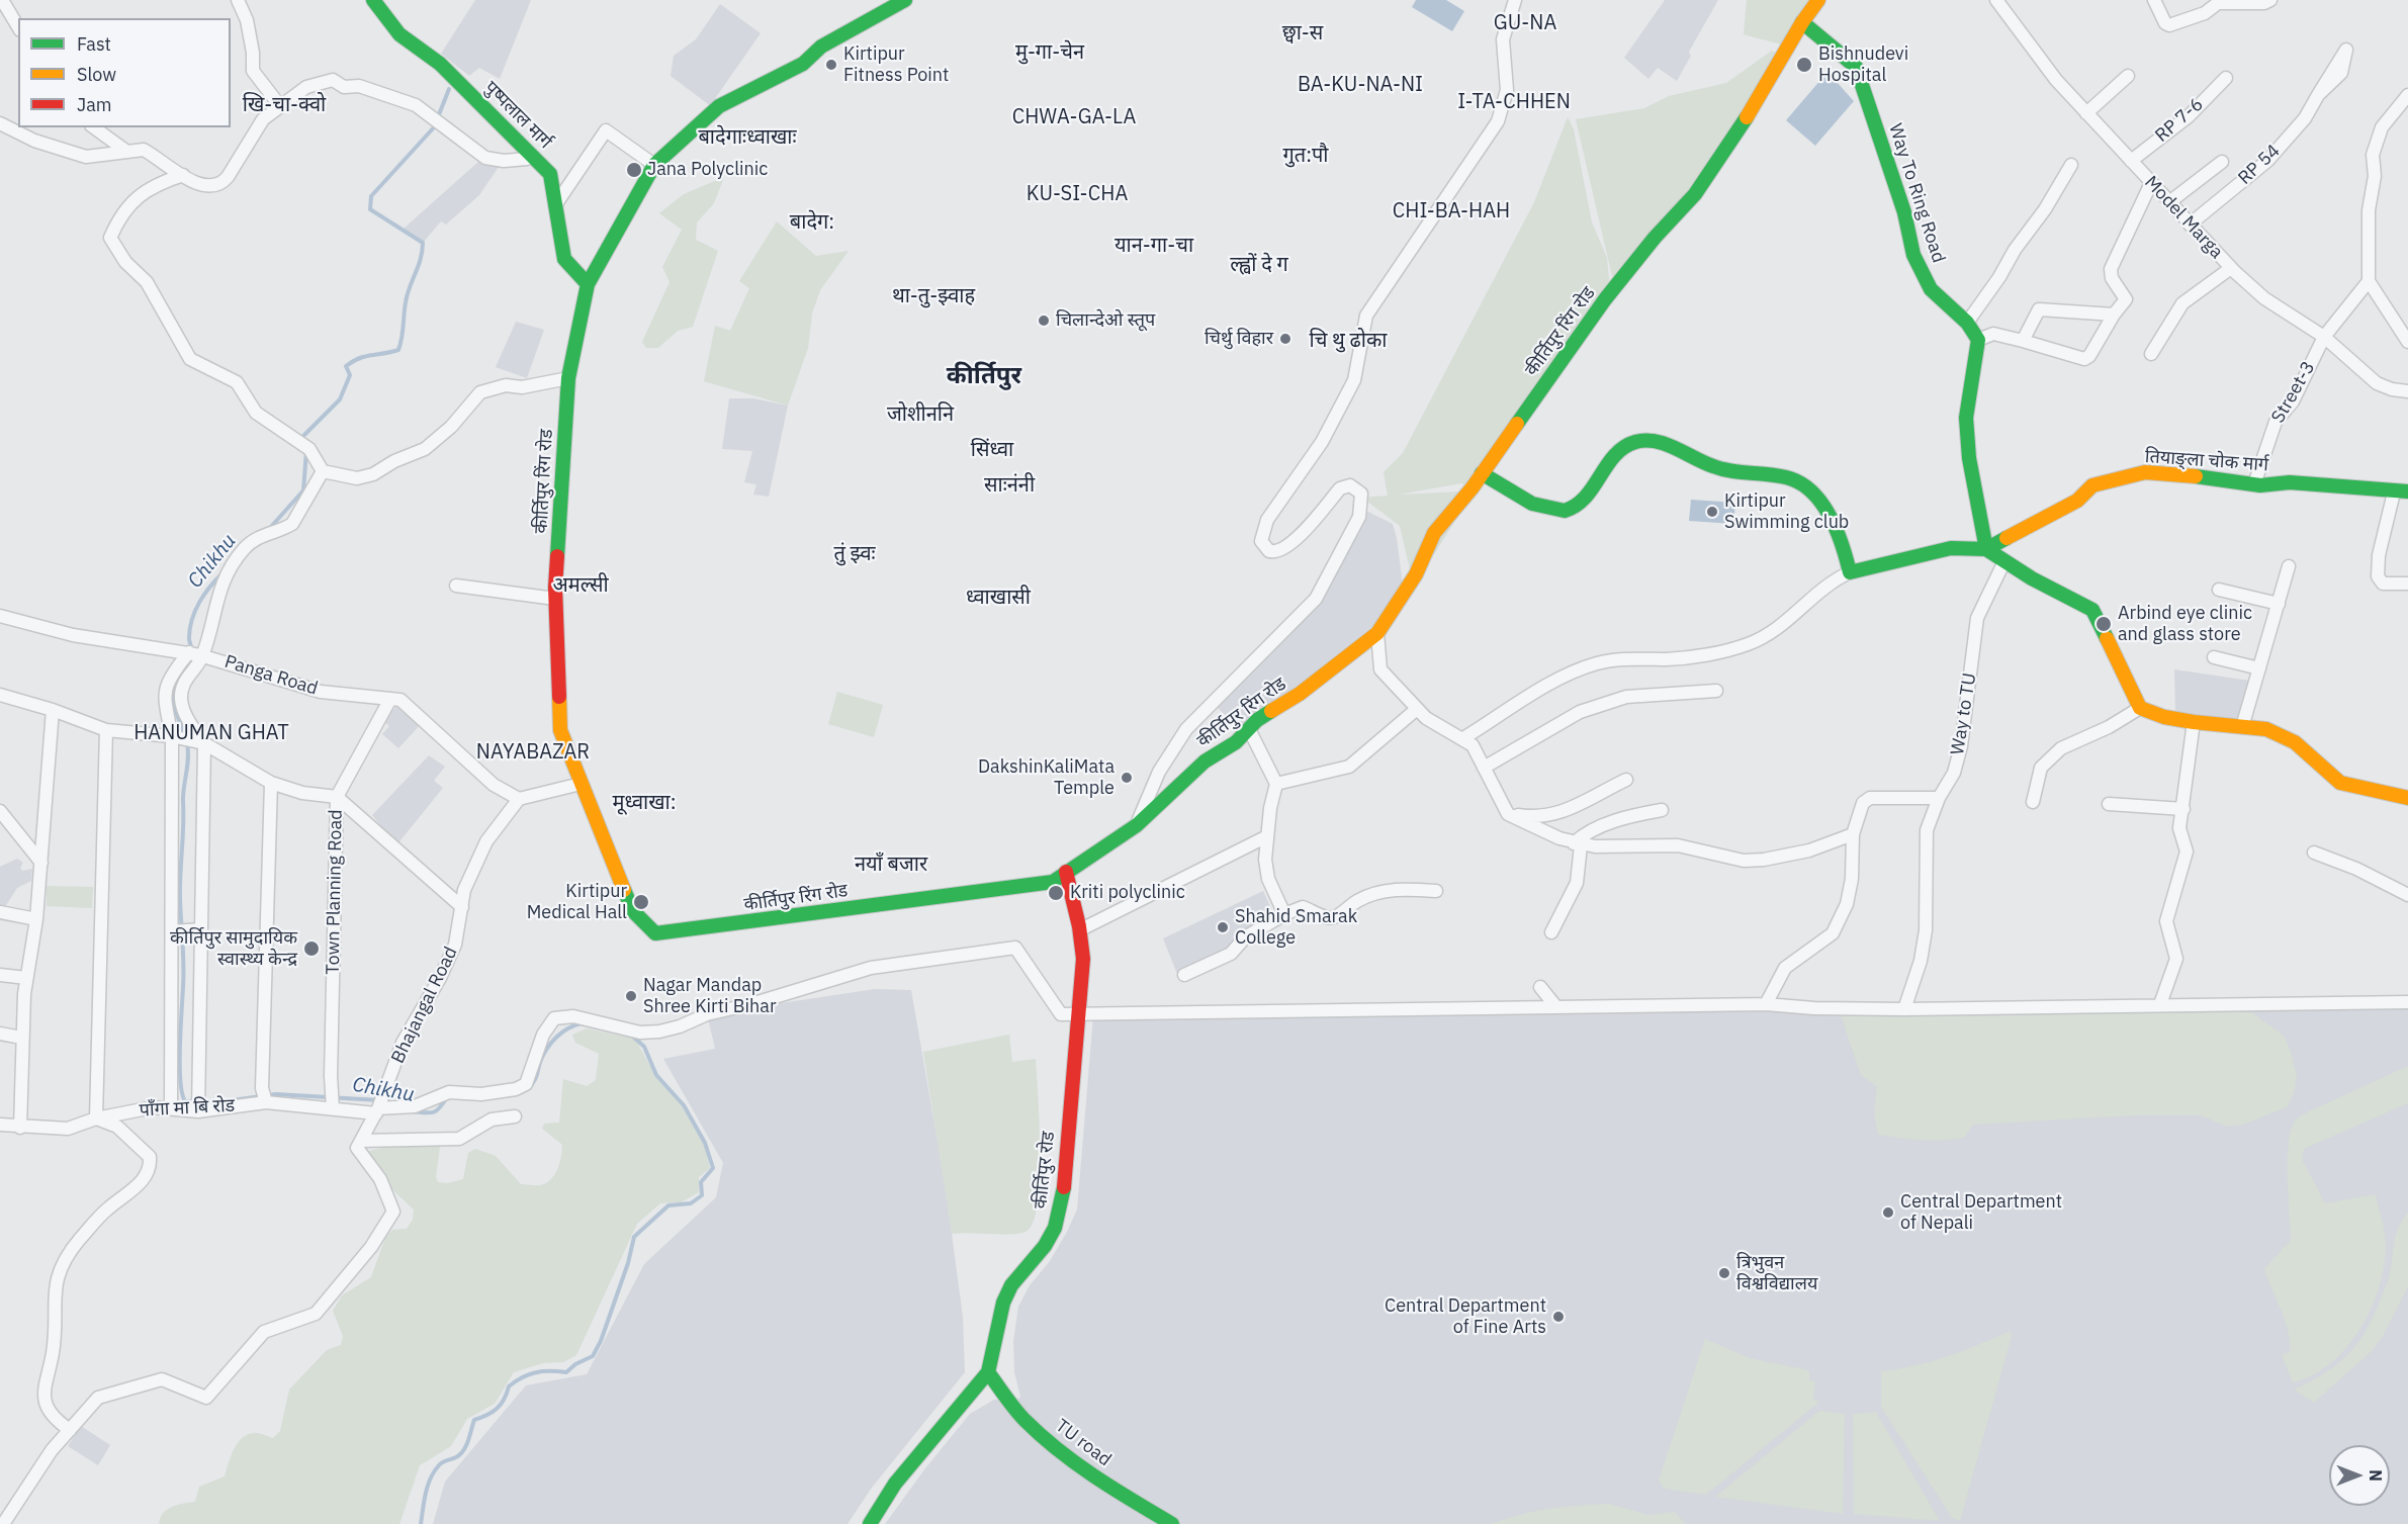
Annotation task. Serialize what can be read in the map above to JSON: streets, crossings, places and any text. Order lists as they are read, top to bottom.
{
  "streets": {
    "street": [
      "पुष्पलाल मार्ग",
      "RP 7-6",
      "RP 54",
      "Way To Ring Road",
      "Model Marga",
      "कीर्तिपुर रिंग रोड",
      "Street-3",
      "तियाङ्ला चोक मार्ग",
      "Panga Road",
      "Way to TU",
      "Town Planning Road",
      "Bhajangal Road",
      "पाँगा मा बि रोड",
      "कीर्तिपुर रोड",
      "TU road"
    ]
  },
  "crossings": [
    ["पुष्पलाल मार्ग", "कीर्तिपुर रिंग रोड"],
    ["RP 7-6", "Model Marga"],
    ["RP 54", "Model Marga"],
    ["Way To Ring Road", "कीर्तिपुर रिंग रोड"],
    ["Model Marga", "Street-3"],
    ["कीर्तिपुर रिंग रोड", "कीर्तिपुर रोड"],
    ["Street-3", "तियाङ्ला चोक मार्ग"],
    ["Panga Road", "Bhajangal Road"],
    ["Town Planning Road", "पाँगा मा बि रोड"],
    ["Bhajangal Road", "पाँगा मा बि रोड"],
    ["पाँगा मा बि रोड", "कीर्तिपुर रोड"],
    ["कीर्तिपुर रोड", "TU road"]
  ],
  "districts": [
    "GU-NA",
    "छ्वा-स",
    "मु-गा-चेन",
    "BA-KU-NA-NI",
    "I-TA-CHHEN",
    "खि-चा-क्वो",
    "CHWA-GA-LA",
    "बादेगाःध्वाखाः",
    "गुत:पौ",
    "KU-SI-CHA",
    "CHI-BA-HAH",
    "बादेग:",
    "यान-गा-चा",
    "ल्ह्वों दे ग",
    "था-तु-झ्वाह",
    "चि थु ढोका",
    "कीर्तिपुर",
    "जोशीननि",
    "सिंध्वा",
    "साःनंनी",
    "तुं झ्वः",
    "अमल्सी",
    "ध्वाखासी",
    "HANUMAN GHAT",
    "NAYABAZAR",
    "मूध्वाखा:",
    "नयाँ बजार"
  ],
  "water": ["Chikhu"],
  "places": [
    "Kirtipur Fitness Point",
    "Bishnudevi Hospital",
    "Jana Polyclinic",
    "चिलान्देओ स्तूप",
    "चिर्थु विहार",
    "Kirtipur Swimming club",
    "Arbind eye clinic and glass store",
    "DakshinKaliMata Temple",
    "Kriti polyclinic",
    "Kirtipur Medical Hall",
    "Shahid Smarak College",
    "कीर्तिपुर सामुदायिक स्वास्थ्य केन्द्र",
    "Nagar Mandap Shree Kirti Bihar",
    "Central Department of Nepali",
    "त्रिभुवन विश्वविद्यालय",
    "Central Department of Fine Arts"
  ],
  "legend": ["Fast", "Slow", "Jam"],
  "north": "right"
}
